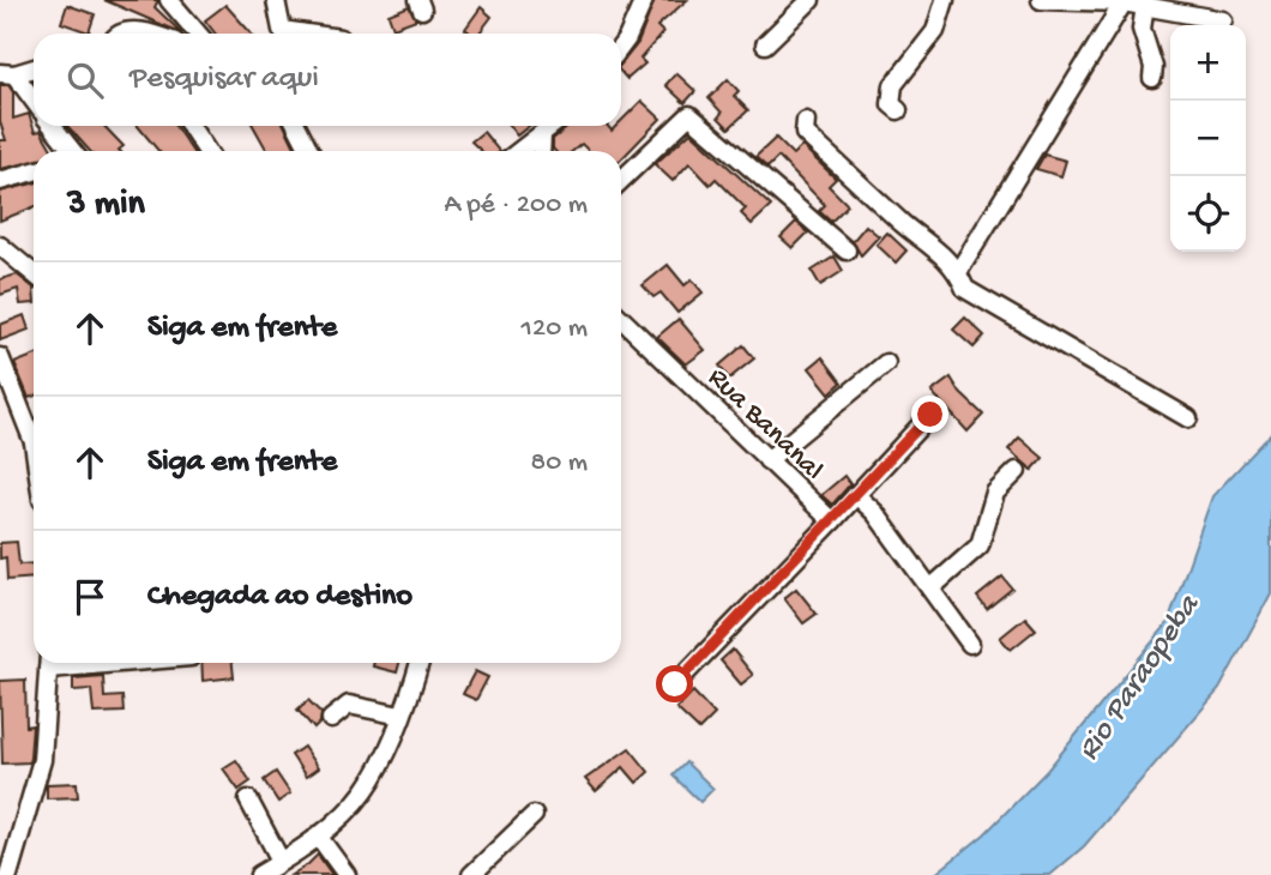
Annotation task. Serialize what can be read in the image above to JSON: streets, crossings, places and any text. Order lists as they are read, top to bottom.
{
  "streets": {
    "street": ["Rua Bananal"]
  },
  "water": ["Rio Paraopeba"],
  "page": {
    "map_buttons": ["+", "−"],
    "search": "Pesquisar aqui",
    "heading": ["3 min", "A pé · 200 m"],
    "list": [
      ["Siga em frente", "120 m"],
      ["Siga em frente", "80 m"],
      "Chegada ao destino"
    ]
  }
}
